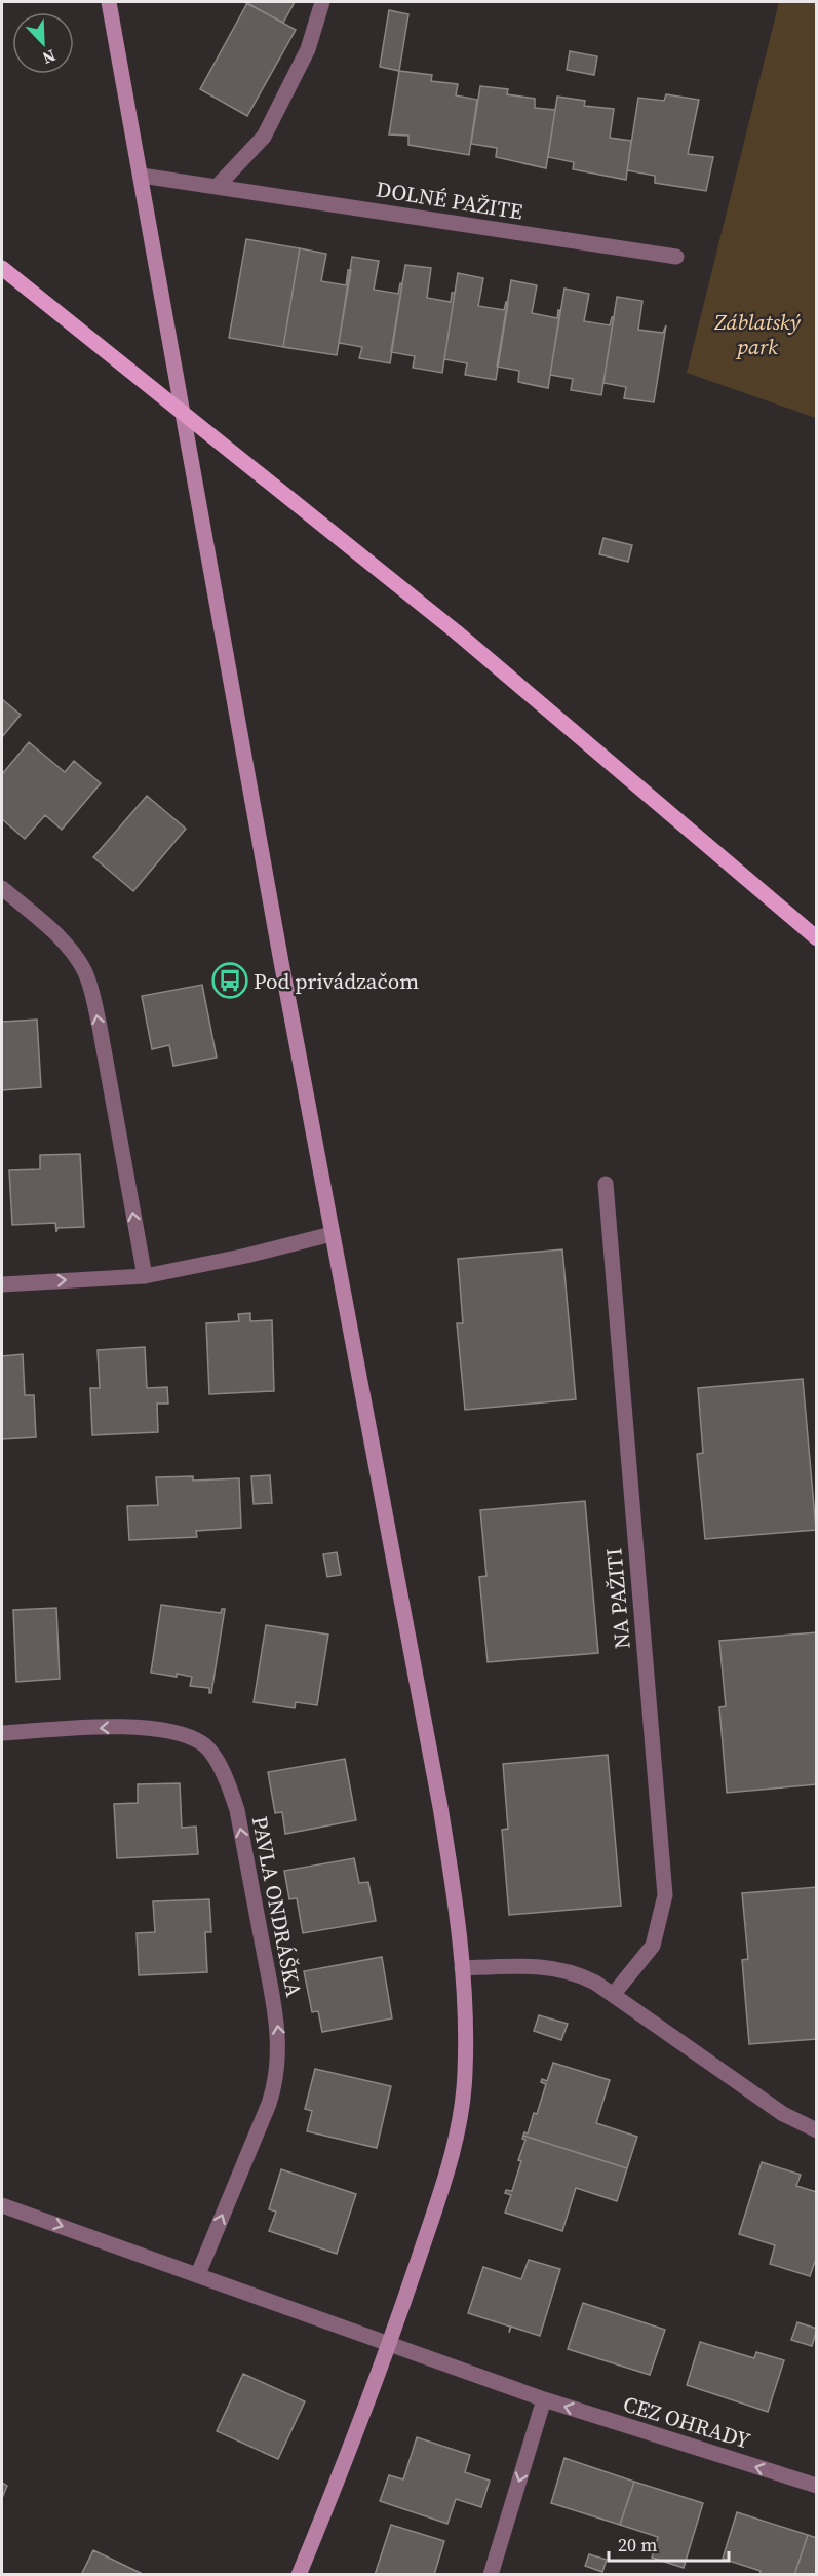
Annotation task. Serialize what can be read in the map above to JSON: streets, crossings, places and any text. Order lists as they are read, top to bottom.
{
  "streets": {
    "street": [
      "DOLNÉ PAŽITE",
      "NA PAŽITI",
      "PAVLA ONDRÁŠKA",
      "CEZ OHRADY"
    ]
  },
  "one_way": ["CEZ OHRADY"],
  "parks": ["Záblatský park"],
  "places": {
    "bus stop": ["Pod privádzačom"]
  },
  "scale_bar": "20 m",
  "north": "bottom right"
}
